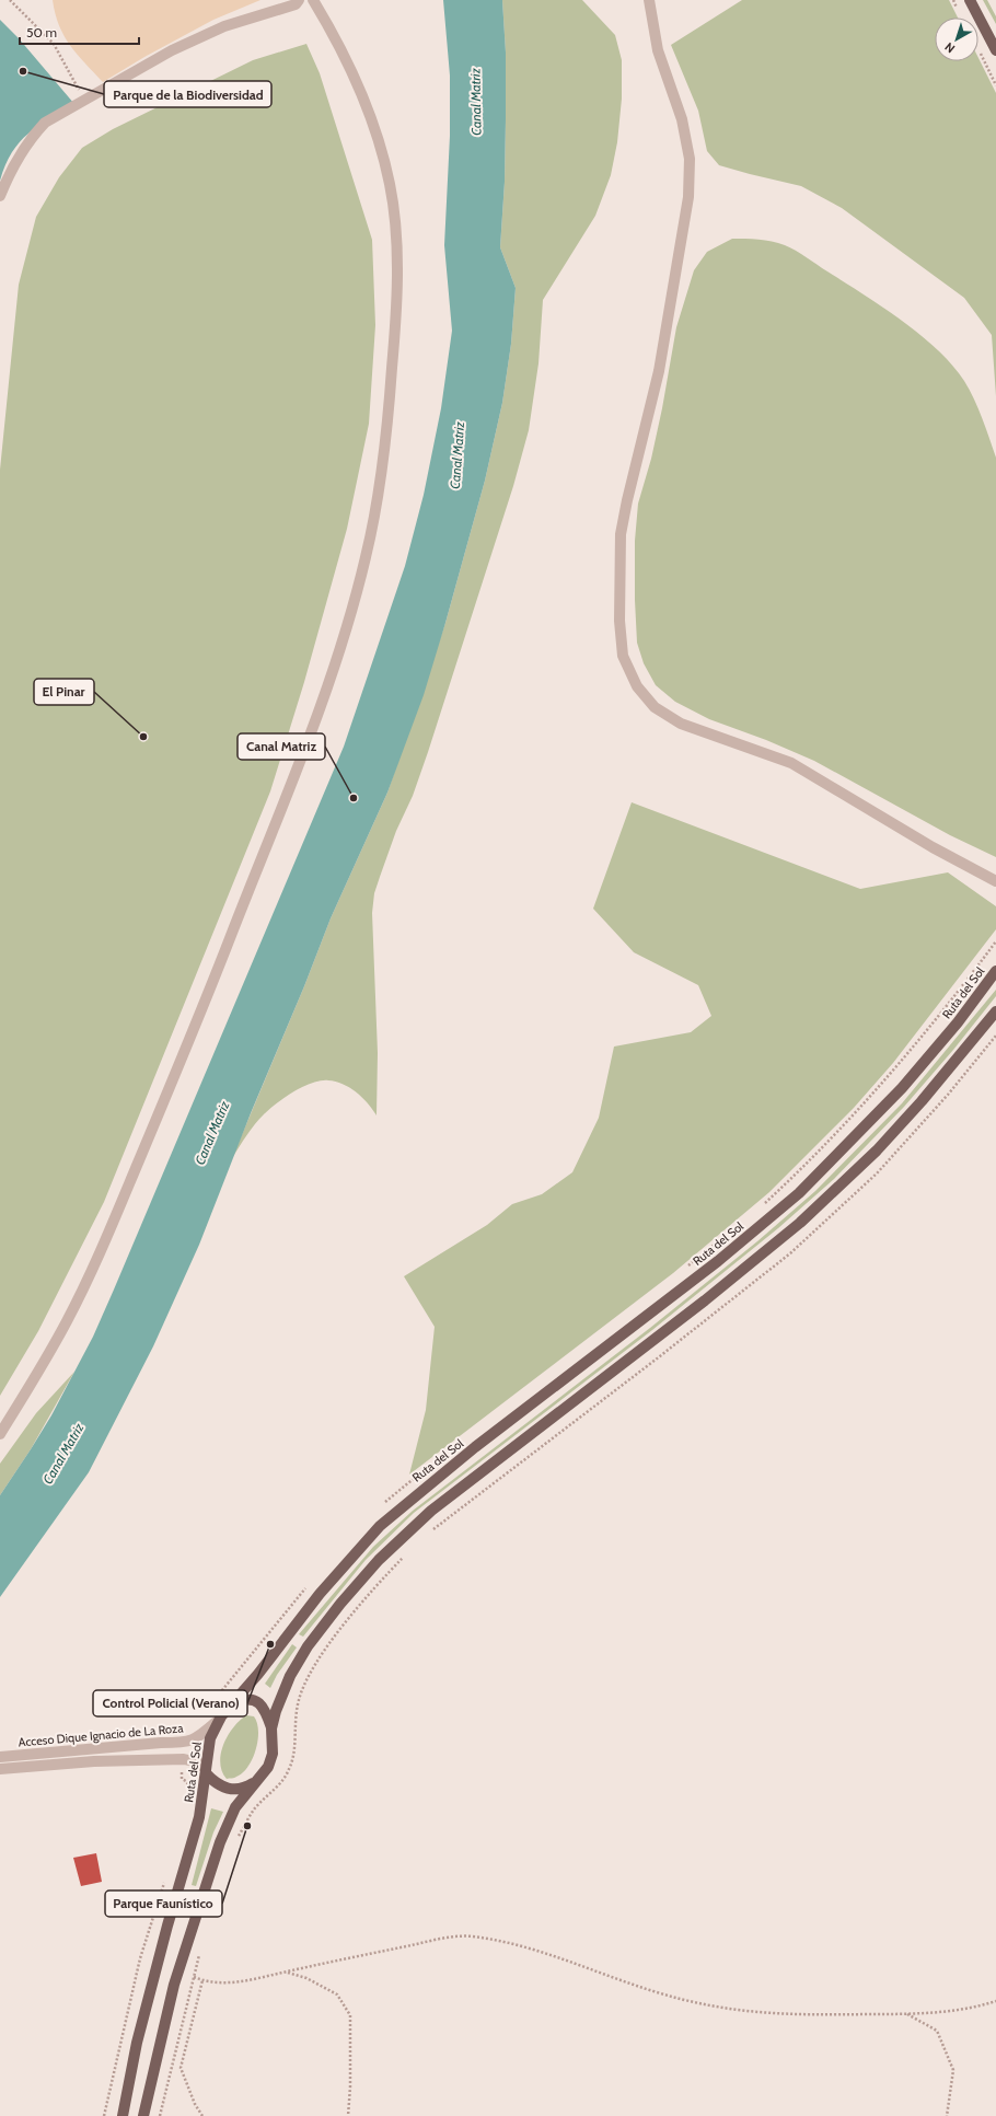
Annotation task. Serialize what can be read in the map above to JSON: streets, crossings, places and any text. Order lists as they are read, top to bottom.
{
  "streets": {
    "main road": ["Ruta del Sol"],
    "street": ["Acceso Dique Ignacio de La Roza"]
  },
  "crossings": [
    ["Ruta del Sol", "Acceso Dique Ignacio de La Roza"]
  ],
  "water": ["Canal Matriz"],
  "places": [
    "Parque de la Biodiversidad",
    "El Pinar",
    "Canal Matriz",
    "Control Policial (Verano)",
    "Parque Faunístico"
  ],
  "scale_bar": "50 m",
  "north": "bottom left"
}
